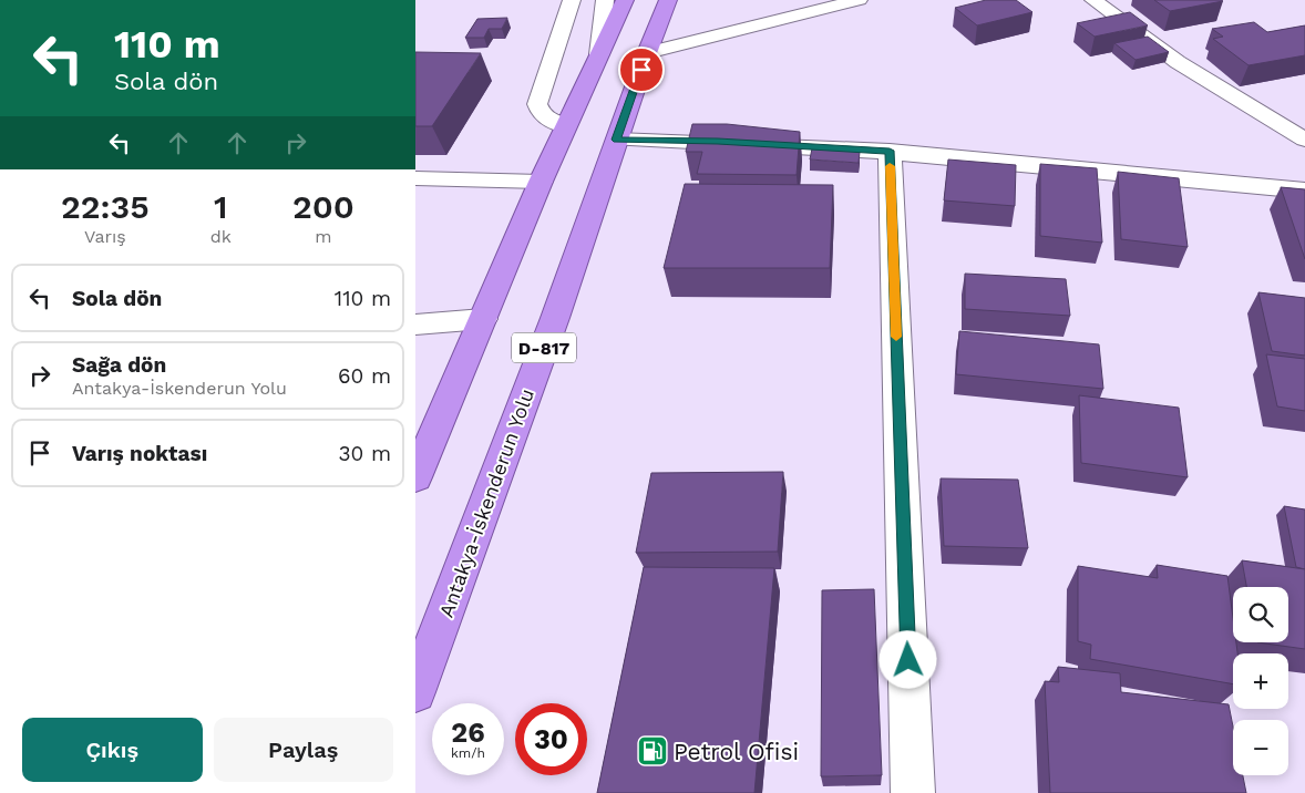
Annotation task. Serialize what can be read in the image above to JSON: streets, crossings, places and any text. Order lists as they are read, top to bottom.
{
  "streets": {
    "highway": ["D-817", "Antakya-İskenderun Yolu"]
  },
  "places": {
    "fuel station": ["Petrol Ofisi"]
  },
  "page": {
    "turn": ["110 m", "Sola dön"],
    "eta": [
      "22:35",
      "Varış",
      "1",
      "dk",
      "200",
      "m"
    ],
    "list": [
      {
        "name": "Sola dön",
        "value": "110 m"
      },
      {
        "name": "Sağa dön",
        "note": "Antakya-İskenderun Yolu",
        "value": "60 m"
      },
      {
        "name": "Varış noktası",
        "value": "30 m"
      }
    ],
    "map_buttons": ["+", "−"],
    "speed": "26 km/h",
    "limit": "30",
    "buttons": ["Çıkış", "Paylaş"]
  }
}
